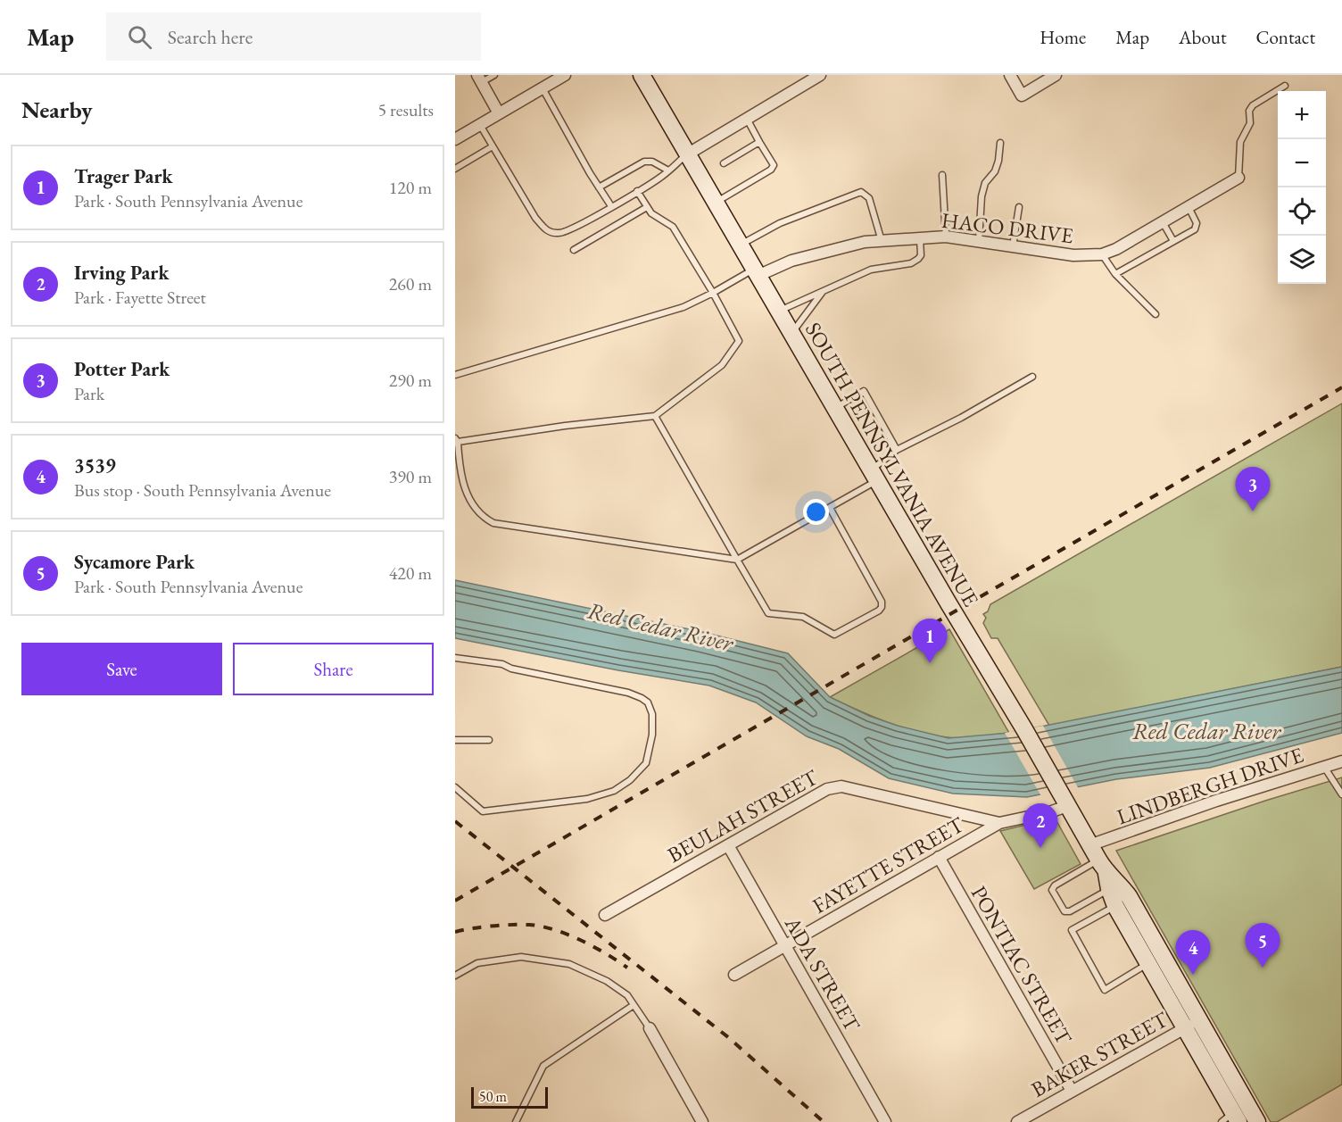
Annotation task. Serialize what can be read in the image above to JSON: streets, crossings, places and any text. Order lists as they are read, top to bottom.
{
  "streets": {
    "main road": ["SOUTH PENNSYLVANIA AVENUE"],
    "street": [
      "HACO DRIVE",
      "LINDBERGH DRIVE",
      "BEULAH STREET",
      "FAYETTE STREET",
      "PONTIAC STREET",
      "ADA STREET",
      "BAKER STREET"
    ]
  },
  "crossings": [
    ["HACO DRIVE", "SOUTH PENNSYLVANIA AVENUE"],
    ["SOUTH PENNSYLVANIA AVENUE", "LINDBERGH DRIVE"],
    ["SOUTH PENNSYLVANIA AVENUE", "FAYETTE STREET"],
    ["SOUTH PENNSYLVANIA AVENUE", "BAKER STREET"],
    ["BEULAH STREET", "FAYETTE STREET"],
    ["BEULAH STREET", "ADA STREET"],
    ["FAYETTE STREET", "PONTIAC STREET"],
    ["FAYETTE STREET", "ADA STREET"],
    ["PONTIAC STREET", "BAKER STREET"]
  ],
  "water": ["Red Cedar River"],
  "scale_bar": "50 m",
  "page": {
    "header": "Map",
    "search": "Search here",
    "nav": [
      "Home",
      "Map",
      "About",
      "Contact"
    ],
    "heading": ["Nearby", "5 results"],
    "map_buttons": ["+", "−"],
    "list": [
      {
        "mark": "1",
        "name": "Trager Park",
        "note": "Park · South Pennsylvania Avenue",
        "value": "120 m"
      },
      {
        "mark": "2",
        "name": "Irving Park",
        "note": "Park · Fayette Street",
        "value": "260 m"
      },
      {
        "mark": "3",
        "name": "Potter Park",
        "note": "Park",
        "value": "290 m"
      },
      {
        "mark": "4",
        "name": "3539",
        "note": "Bus stop · South Pennsylvania Avenue",
        "value": "390 m"
      },
      {
        "mark": "5",
        "name": "Sycamore Park",
        "note": "Park · South Pennsylvania Avenue",
        "value": "420 m"
      }
    ],
    "pins": [
      "3",
      "1",
      "2",
      "5",
      "4"
    ],
    "buttons": ["Save", "Share"],
    "scale": "50 m"
  }
}
